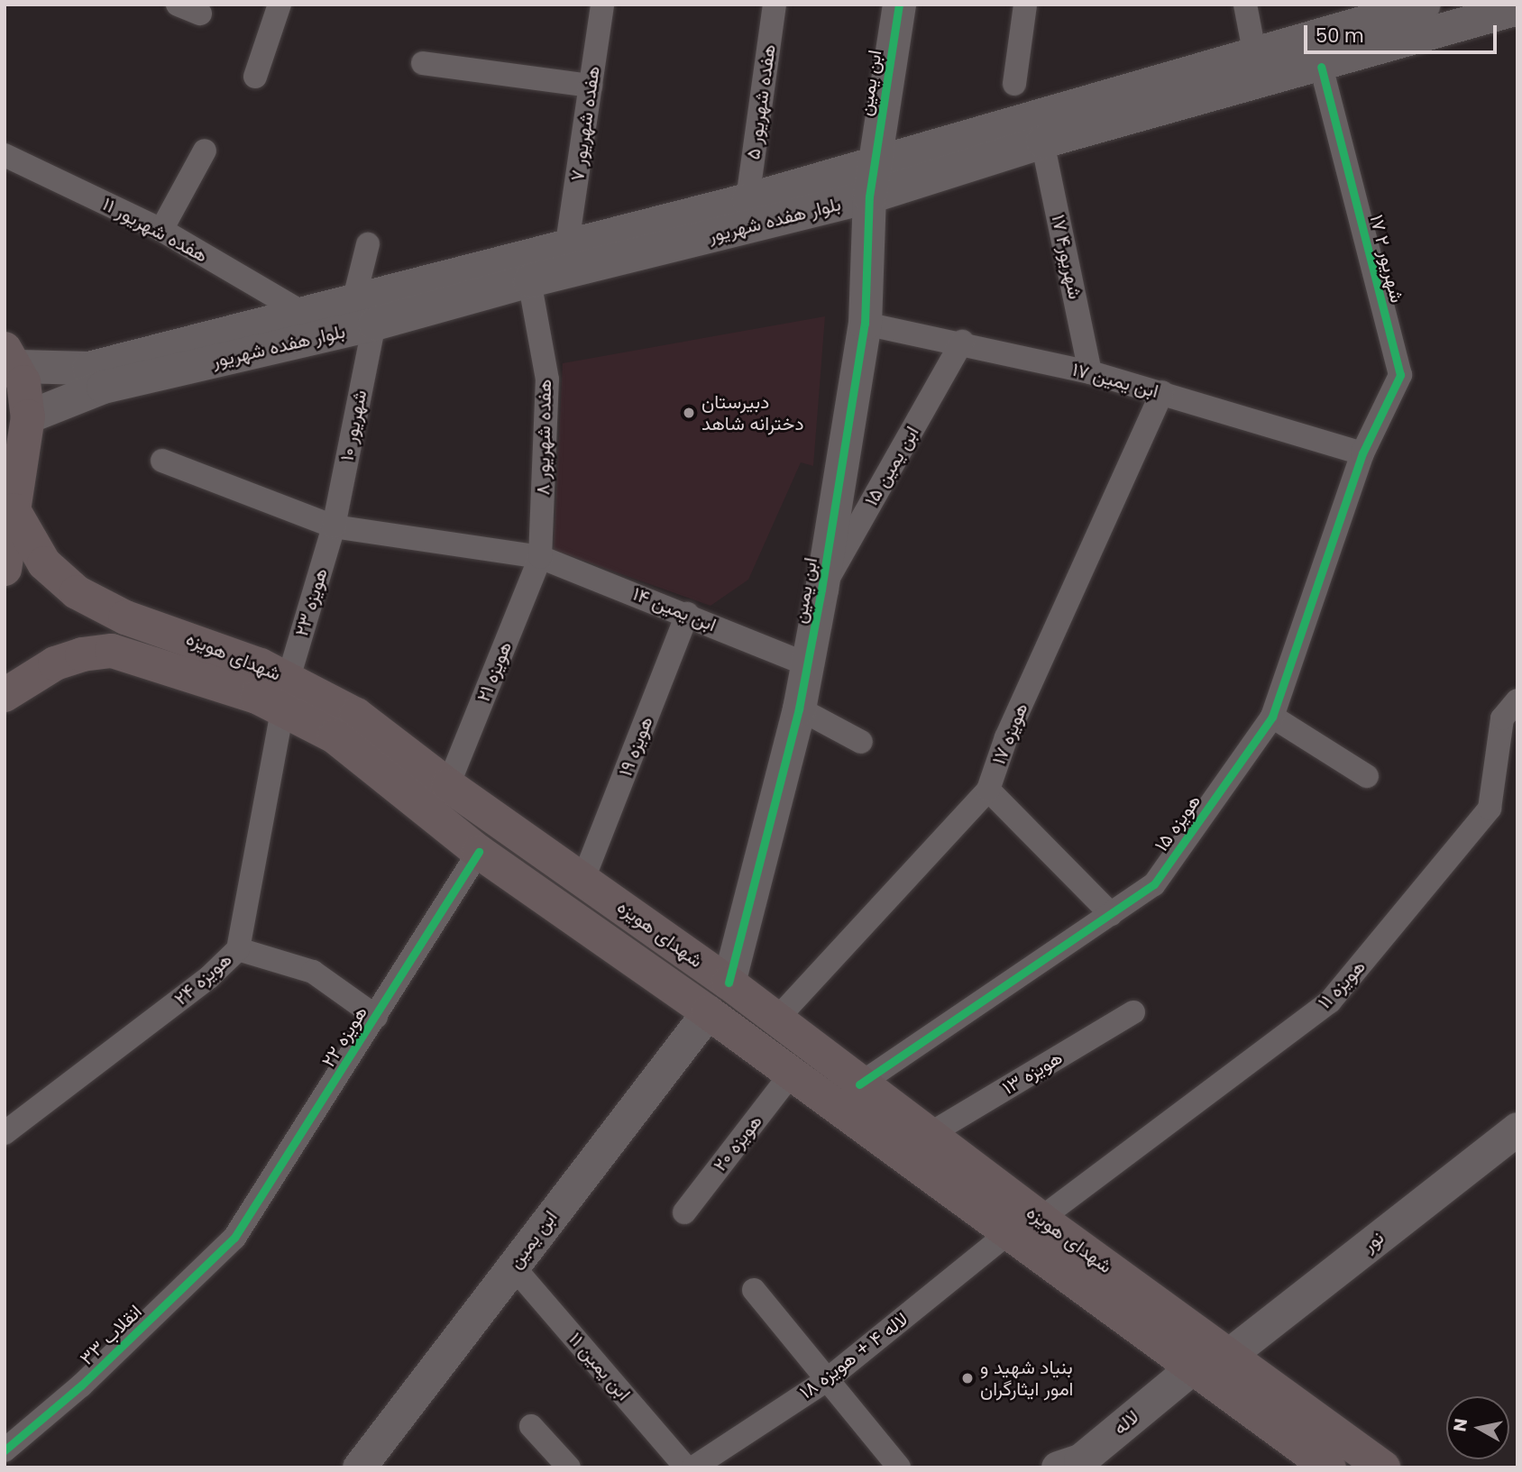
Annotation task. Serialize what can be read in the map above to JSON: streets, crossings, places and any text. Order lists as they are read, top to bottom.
{
  "streets": {
    "main road": [
      "ابن یمین",
      "بلوار هفده شهریور",
      "شهدای هویزه",
      "نور",
      "لاله"
    ],
    "street": [
      "هفده شهریور ۵",
      "هفده شهریور ۷",
      "هفده شهریور ۱۱",
      "۱۷ شهریور۴",
      "۱۷ شهریور ۲",
      "ابن یمین ۱۷",
      "شهریور ۱۰",
      "هفده شهریور ۸",
      "ابن یمین ۱۵",
      "هویزه ۲۳",
      "ابن یمین ۱۴",
      "هویزه ۲۱",
      "هویزه ۱۷",
      "هویزه ۱۹",
      "هویزه ۱۵",
      "هویزه ۲۴",
      "هویزه ۱۱",
      "هویزه ۲۲",
      "هویزه ۱۳",
      "هویزه ۲۰",
      "انقلاب ۳۳",
      "لاله ۴ + هویزه ۱۸",
      "ابن یمین ۱۱"
    ]
  },
  "crossings": [
    ["ابن یمین", "بلوار هفده شهریور"],
    ["ابن یمین", "ابن یمین ۱۷"],
    ["ابن یمین", "ابن یمین ۱۵"],
    ["ابن یمین", "ابن یمین ۱۴"],
    ["ابن یمین", "شهدای هویزه"],
    ["ابن یمین", "ابن یمین ۱۱"],
    ["هفده شهریور ۵", "بلوار هفده شهریور"],
    ["هفده شهریور ۷", "بلوار هفده شهریور"],
    ["بلوار هفده شهریور", "هفده شهریور ۱۱"],
    ["بلوار هفده شهریور", "۱۷ شهریور۴"],
    ["بلوار هفده شهریور", "۱۷ شهریور ۲"],
    ["بلوار هفده شهریور", "شهریور ۱۰"],
    ["بلوار هفده شهریور", "هفده شهریور ۸"],
    ["۱۷ شهریور۴", "ابن یمین ۱۷"],
    ["۱۷ شهریور ۲", "ابن یمین ۱۷"],
    ["۱۷ شهریور ۲", "هویزه ۱۵"],
    ["ابن یمین ۱۷", "ابن یمین ۱۵"],
    ["ابن یمین ۱۷", "هویزه ۱۷"],
    ["ابن یمین ۱۷", "هویزه ۱۵"],
    ["شهریور ۱۰", "هویزه ۲۳"],
    ["شهریور ۱۰", "ابن یمین ۱۴"],
    ["هفده شهریور ۸", "ابن یمین ۱۴"],
    ["هفده شهریور ۸", "هویزه ۲۱"],
    ["هویزه ۲۳", "ابن یمین ۱۴"],
    ["هویزه ۲۳", "شهدای هویزه"],
    ["هویزه ۲۳", "هویزه ۲۴"],
    ["ابن یمین ۱۴", "هویزه ۲۱"],
    ["ابن یمین ۱۴", "هویزه ۱۹"],
    ["شهدای هویزه", "هویزه ۲۱"],
    ["شهدای هویزه", "هویزه ۱۷"],
    ["شهدای هویزه", "هویزه ۱۹"],
    ["شهدای هویزه", "هویزه ۱۵"],
    ["شهدای هویزه", "هویزه ۲۴"],
    ["شهدای هویزه", "هویزه ۱۱"],
    ["شهدای هویزه", "هویزه ۲۲"],
    ["شهدای هویزه", "هویزه ۱۳"],
    ["شهدای هویزه", "هویزه ۲۰"],
    ["شهدای هویزه", "نور"],
    ["شهدای هویزه", "لاله ۴ + هویزه ۱۸"],
    ["شهدای هویزه", "لاله"],
    ["هویزه ۲۲", "انقلاب ۳۳"]
  ],
  "places": ["دبیرستان دخترانه شاهد", "بنیاد شهید و امور ایثارگران"],
  "scale_bar": "50 m",
  "north": "left"
}
